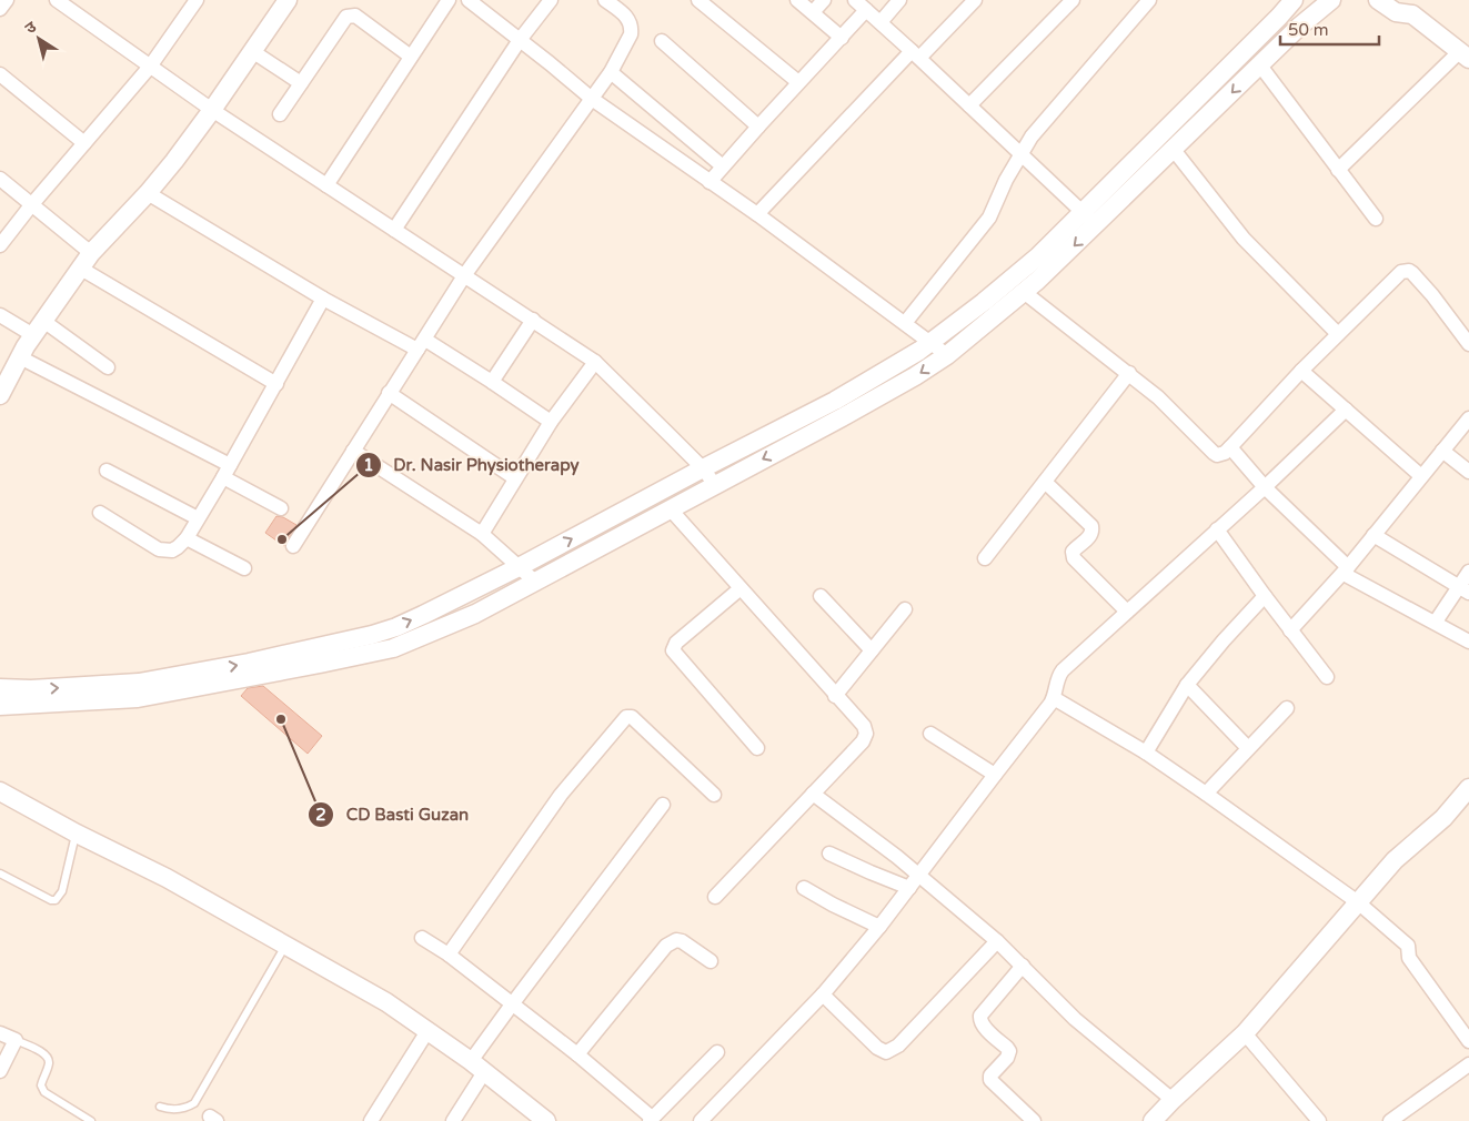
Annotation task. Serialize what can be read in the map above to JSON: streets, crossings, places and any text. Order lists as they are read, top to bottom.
{
  "places": ["Dr. Nasir Physiotherapy", "CD Basti Guzan"],
  "scale_bar": "50 m",
  "north": "top left"
}
